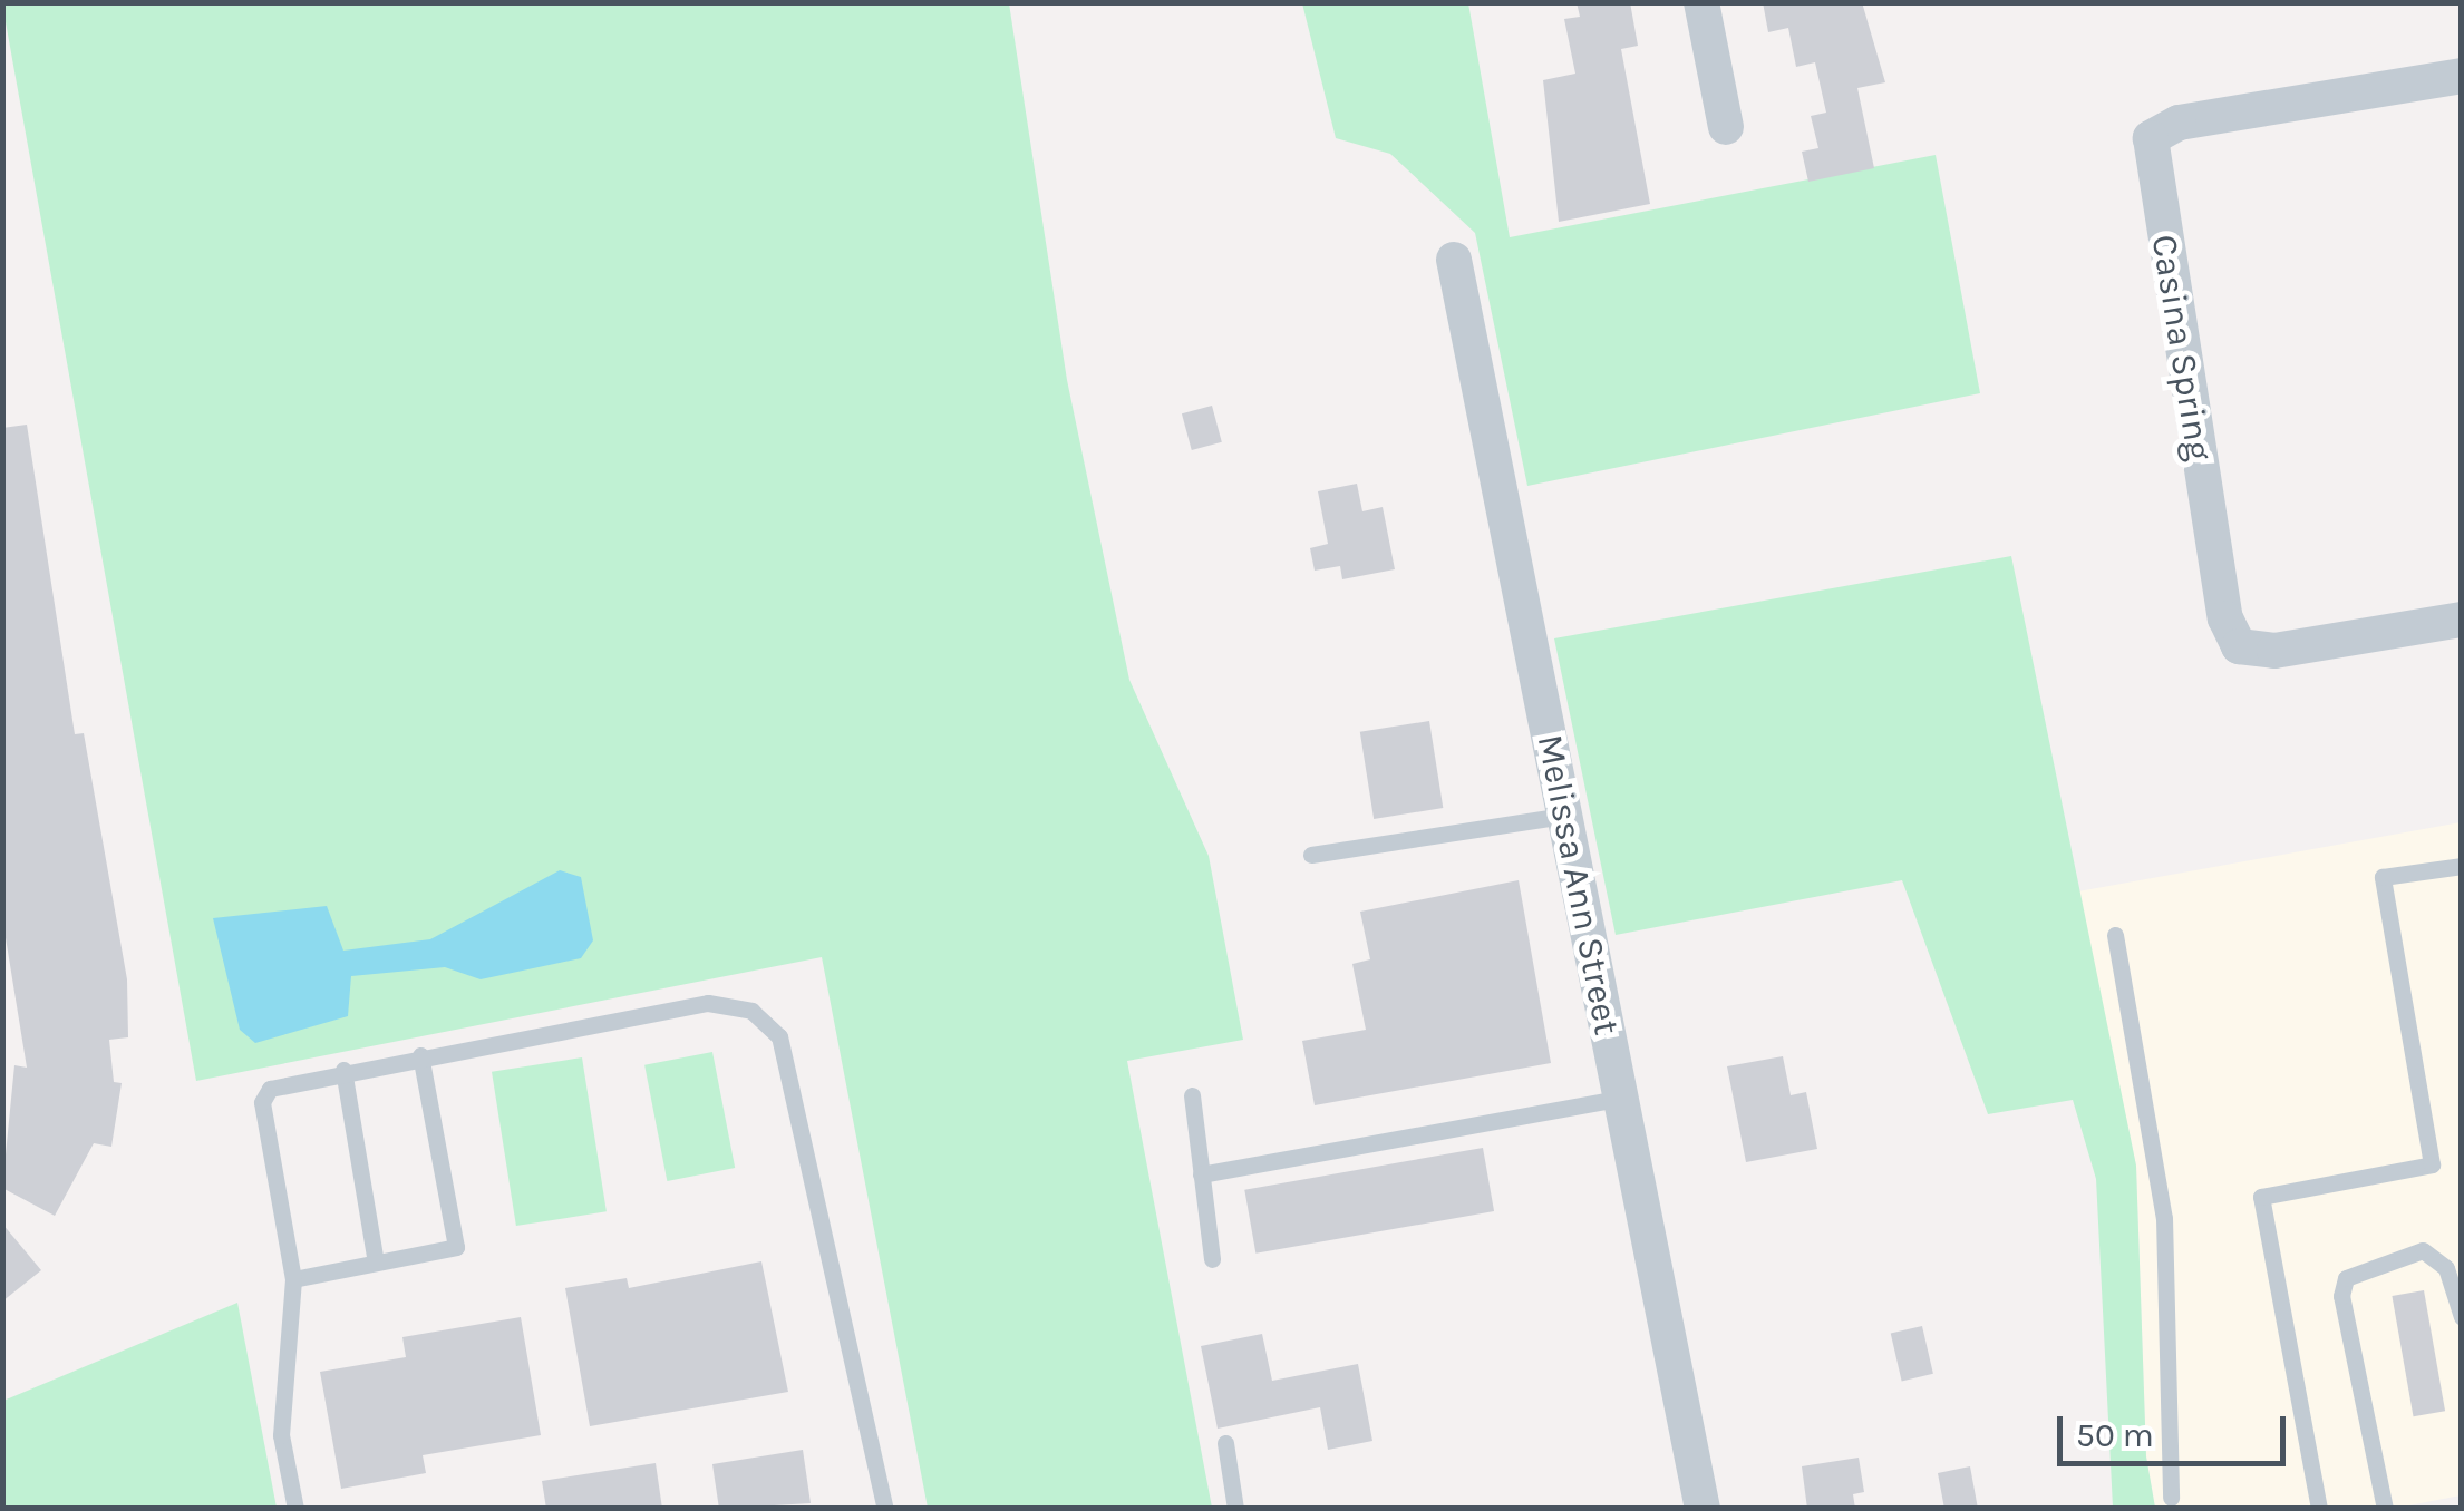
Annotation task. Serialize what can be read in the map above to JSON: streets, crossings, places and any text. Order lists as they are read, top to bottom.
{
  "streets": {
    "street": ["Casina Spring", "Melissa Ann Street"]
  },
  "scale_bar": "50 m"
}
